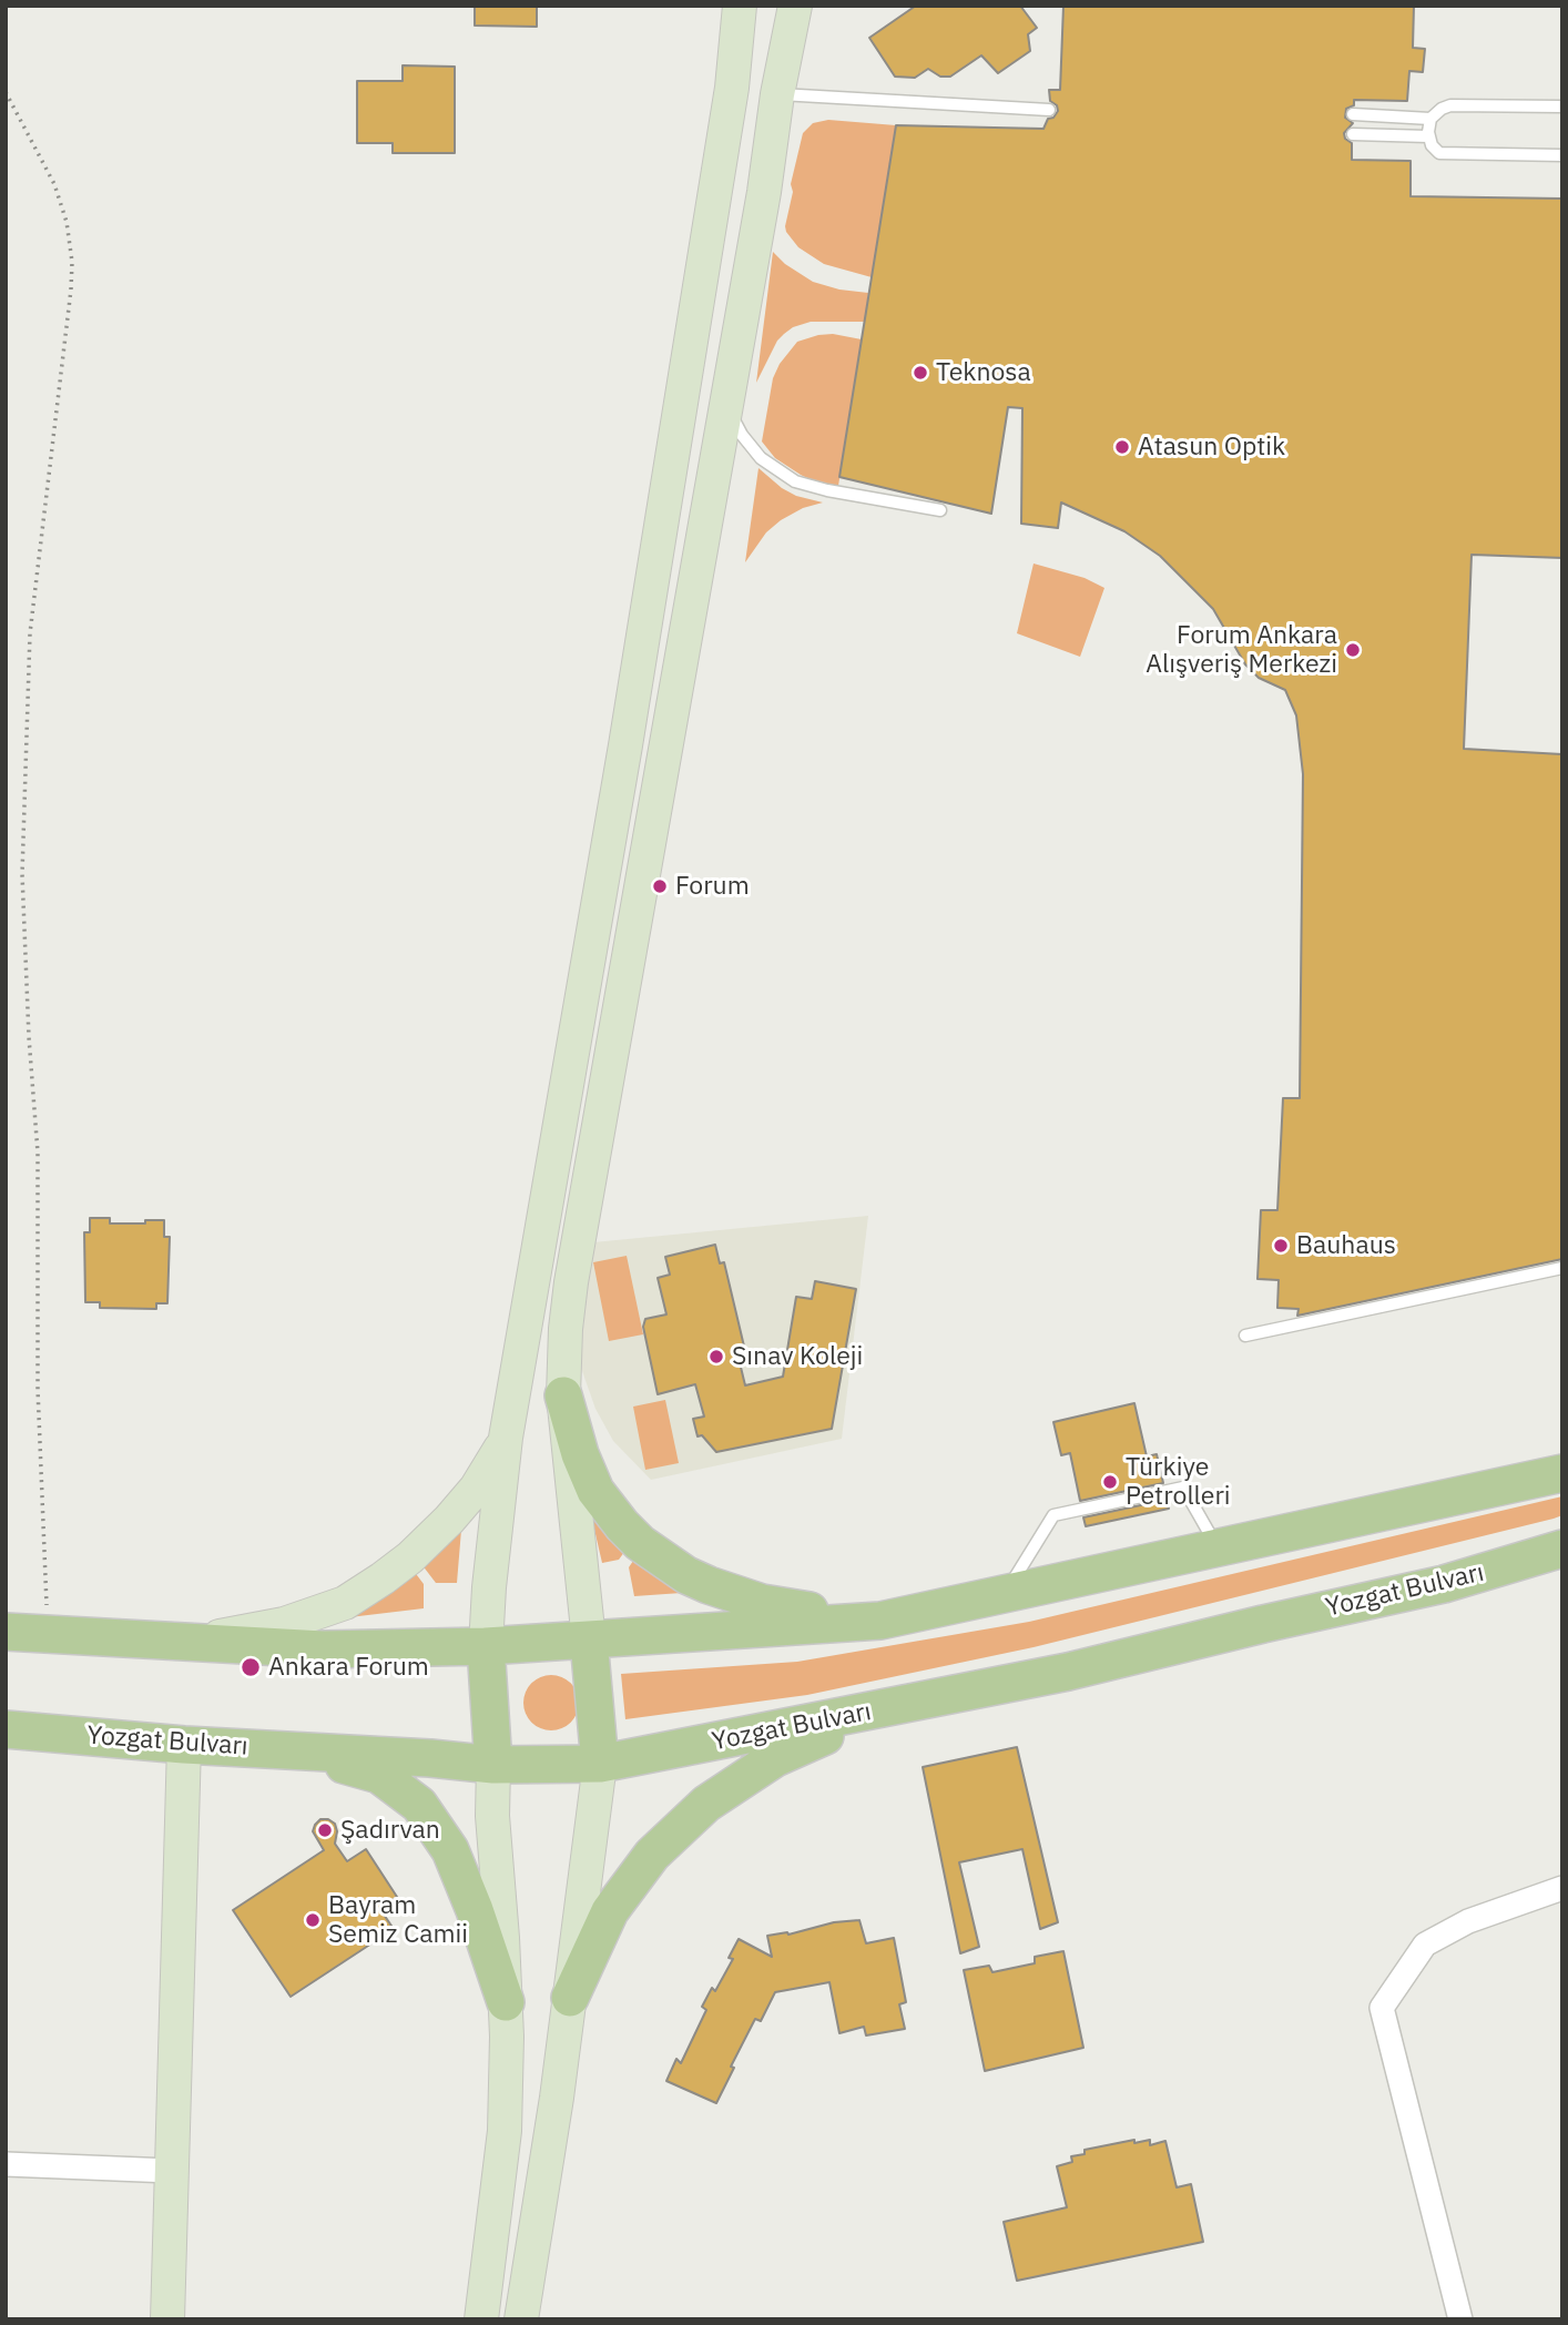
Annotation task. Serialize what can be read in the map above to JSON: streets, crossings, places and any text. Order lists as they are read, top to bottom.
{
  "streets": {
    "main road": ["Yozgat Bulvarı"]
  },
  "places": [
    "Teknosa",
    "Atasun Optik",
    "Forum Ankara Alışveriş Merkezi",
    "Forum",
    "Bauhaus",
    "Sınav Koleji",
    "Türkiye Petrolleri",
    "Ankara Forum",
    "Şadırvan",
    "Bayram Semiz Camii"
  ]
}
